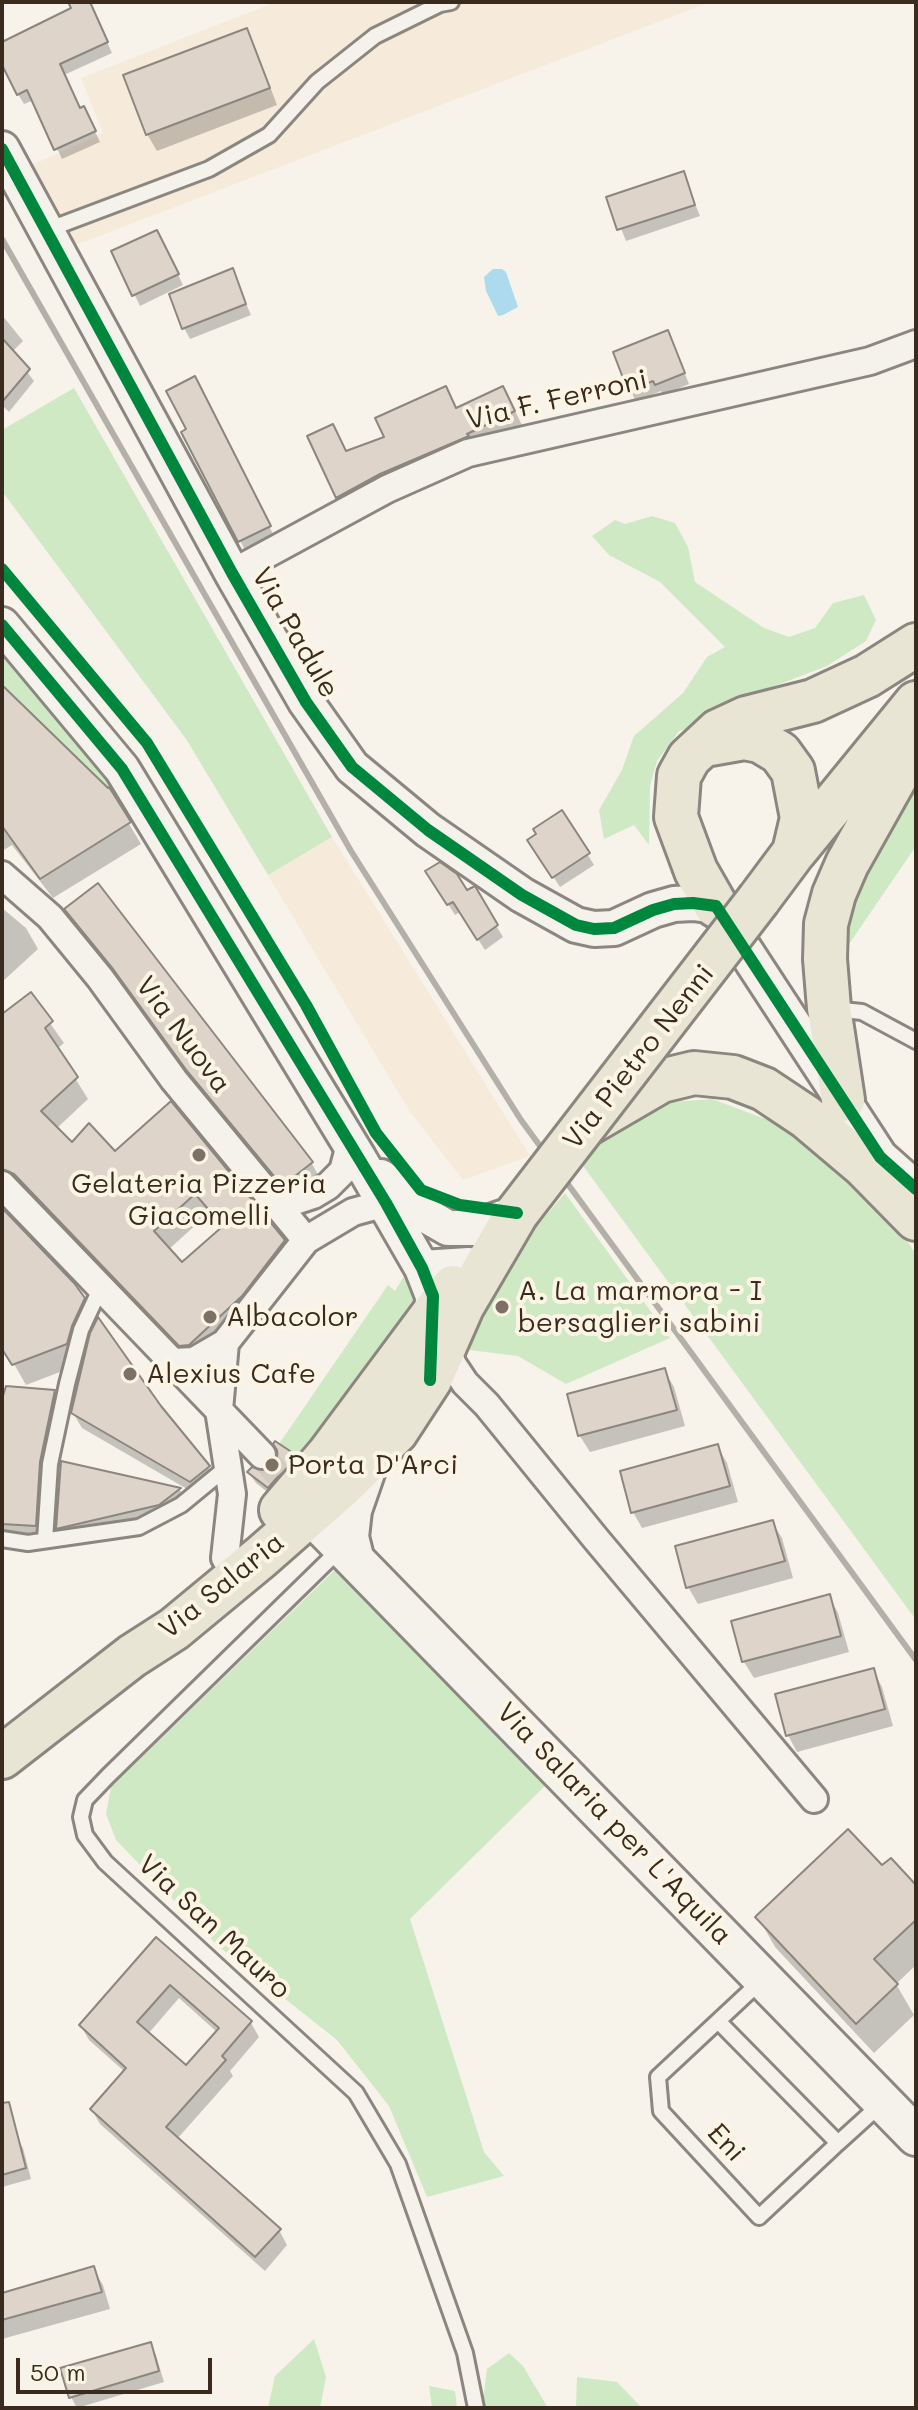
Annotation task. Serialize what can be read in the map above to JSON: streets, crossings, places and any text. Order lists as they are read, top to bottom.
{
  "streets": {
    "main road": ["Via Pietro Nenni", "Via Salaria", "Via Salaria per L'Aquila"],
    "street": ["Via F. Ferroni", "Via Padule", "Via Nuova"],
    "lane": ["Via San Mauro", "Eni"]
  },
  "crossings": [
    ["Via F. Ferroni", "Via Padule"],
    ["Via Salaria", "Via Salaria per L'Aquila"],
    ["Via Salaria per L'Aquila", "Via San Mauro"]
  ],
  "places": [
    "Gelateria Pizzeria Giacomelli",
    "A. La marmora - I bersaglieri sabini",
    "Albacolor",
    "Alexius Cafe",
    "Porta D'Arci"
  ],
  "scale_bar": "50 m"
}
